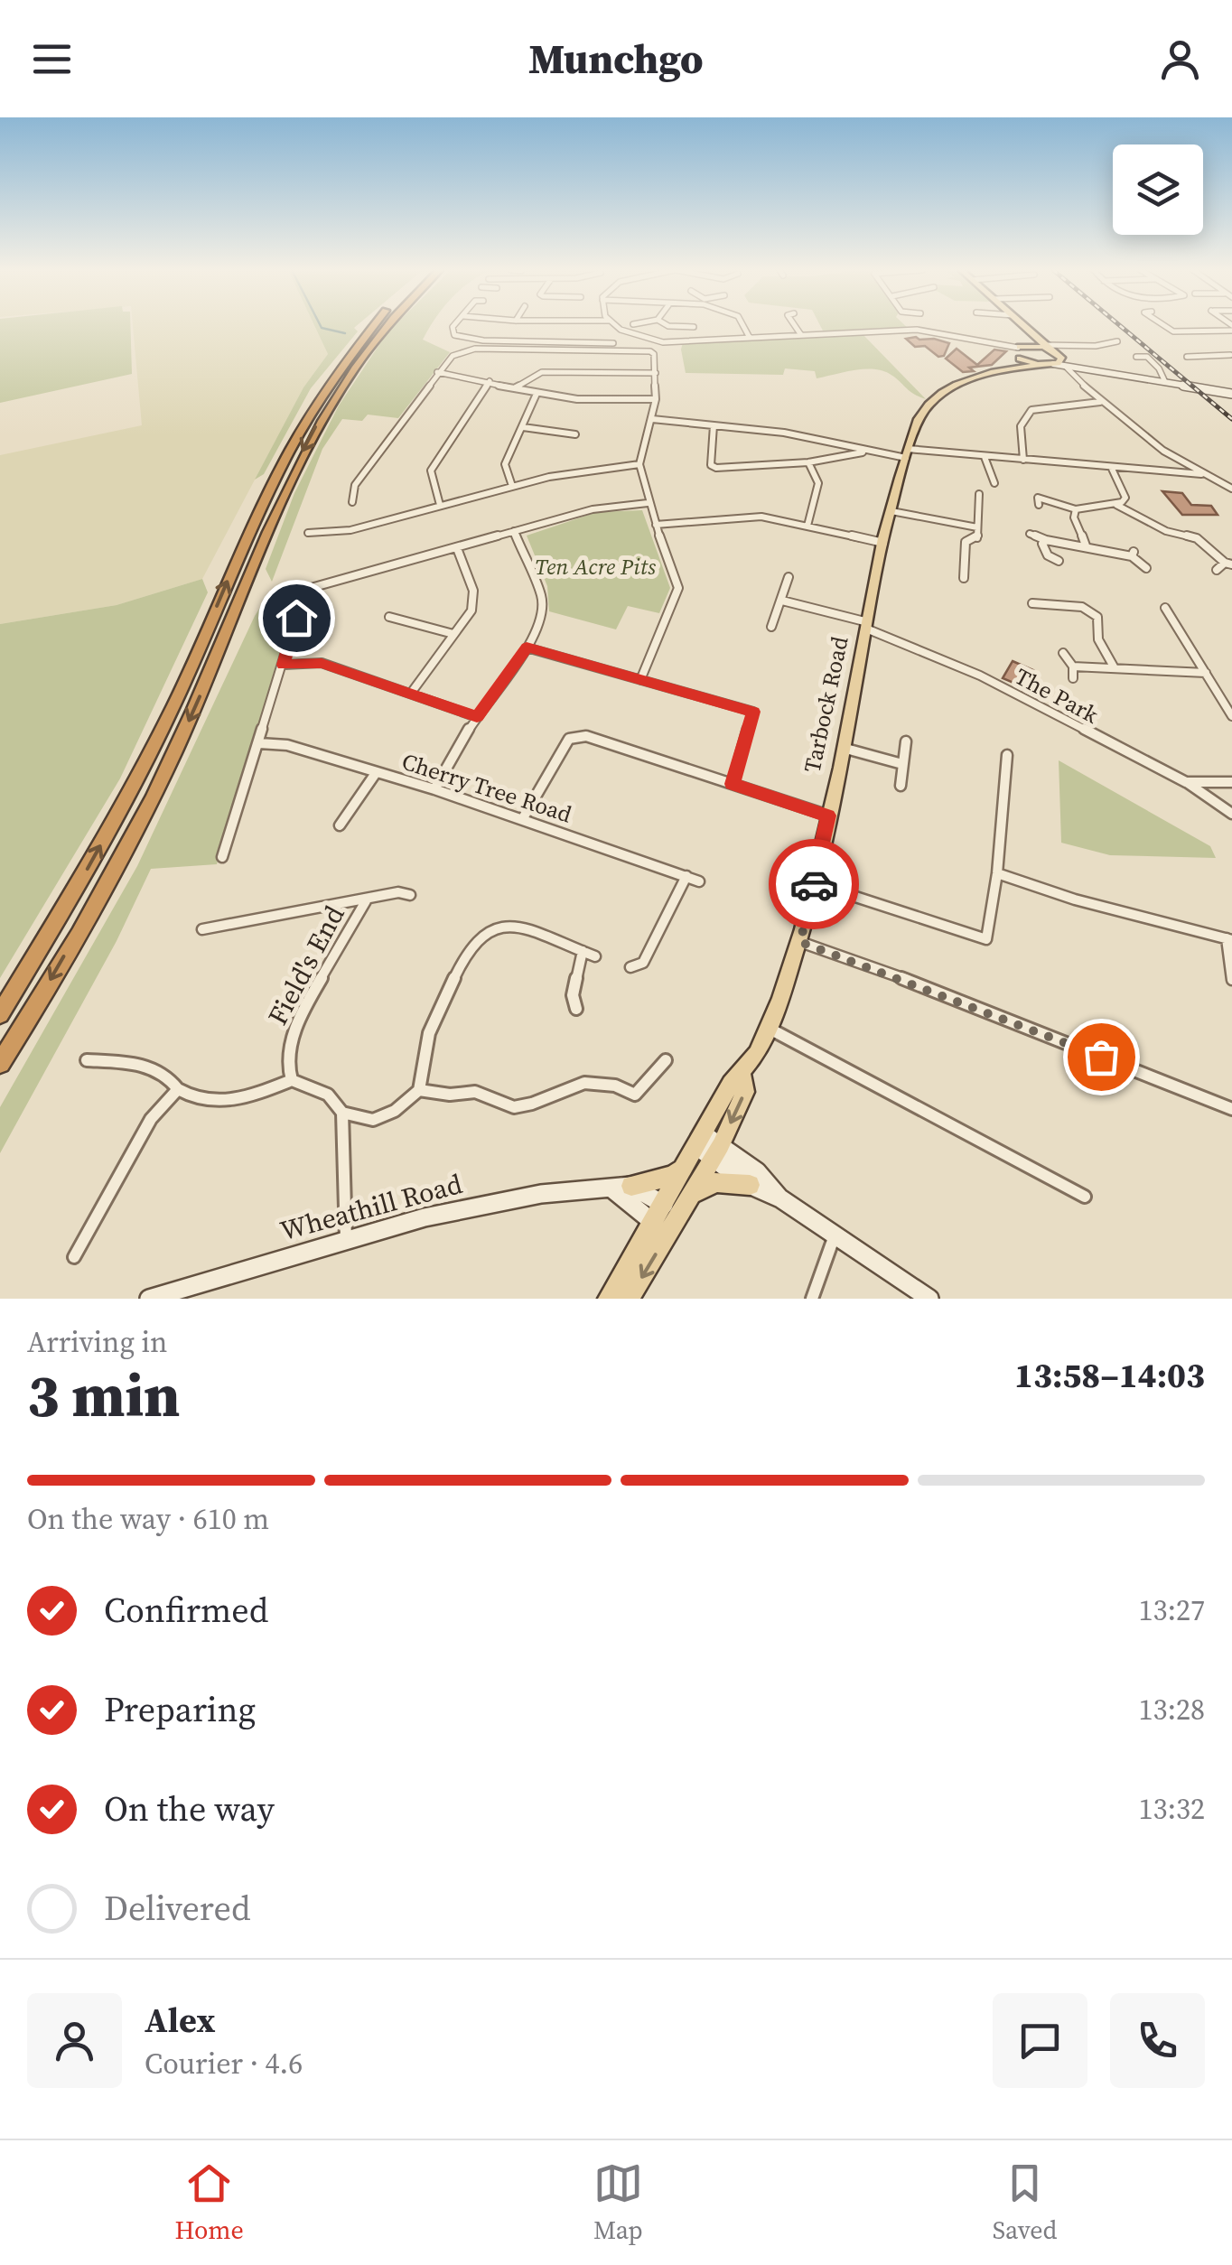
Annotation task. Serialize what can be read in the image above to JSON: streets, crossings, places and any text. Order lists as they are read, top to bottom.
{
  "streets": {
    "main road": ["Tarbock Road"],
    "street": [
      "The Park",
      "Cherry Tree Road",
      "Field's End",
      "Wheathill Road"
    ]
  },
  "crossings": [
    ["The Park", "Tarbock Road"]
  ],
  "parks": ["Ten Acre Pits"],
  "page": {
    "header": "Munchgo",
    "heading": ["3 min", "Arriving in", "13:58–14:03"],
    "panel": ["Alex", "Courier · 4.6"],
    "bar": "On the way · 610 m",
    "list": [
      ["Confirmed", "13:27"],
      ["Preparing", "13:28"],
      ["On the way", "13:32"],
      "Delivered"
    ],
    "tabs": ["Home", "Map", "Saved"]
  }
}
